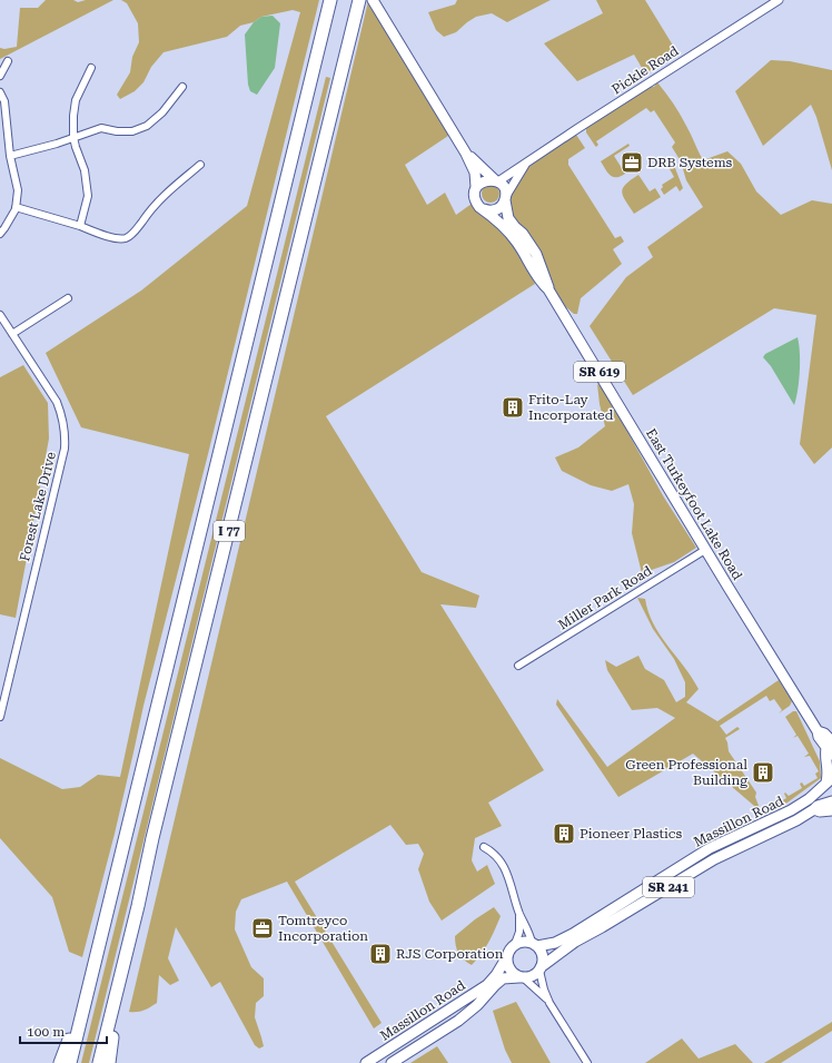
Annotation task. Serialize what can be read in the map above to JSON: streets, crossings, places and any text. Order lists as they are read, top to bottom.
{
  "streets": {
    "highway": ["I 77"],
    "main road": [
      "SR 619",
      "East Turkeyfoot Lake Road",
      "Massillon Road",
      "SR 241"
    ],
    "street": ["Pickle Road", "Forest Lake Drive", "Miller Park Road"]
  },
  "crossings": [
    ["Pickle Road", "East Turkeyfoot Lake Road"],
    ["East Turkeyfoot Lake Road", "Miller Park Road"],
    ["Massillon Road", "SR 241"]
  ],
  "places": {
    "office": ["DRB Systems", "Tomtreyco Incorporation"],
    "building": [
      "Frito-Lay Incorporated",
      "Green Professional Building",
      "Pioneer Plastics",
      "RJS Corporation"
    ]
  },
  "scale_bar": "100 m"
}
